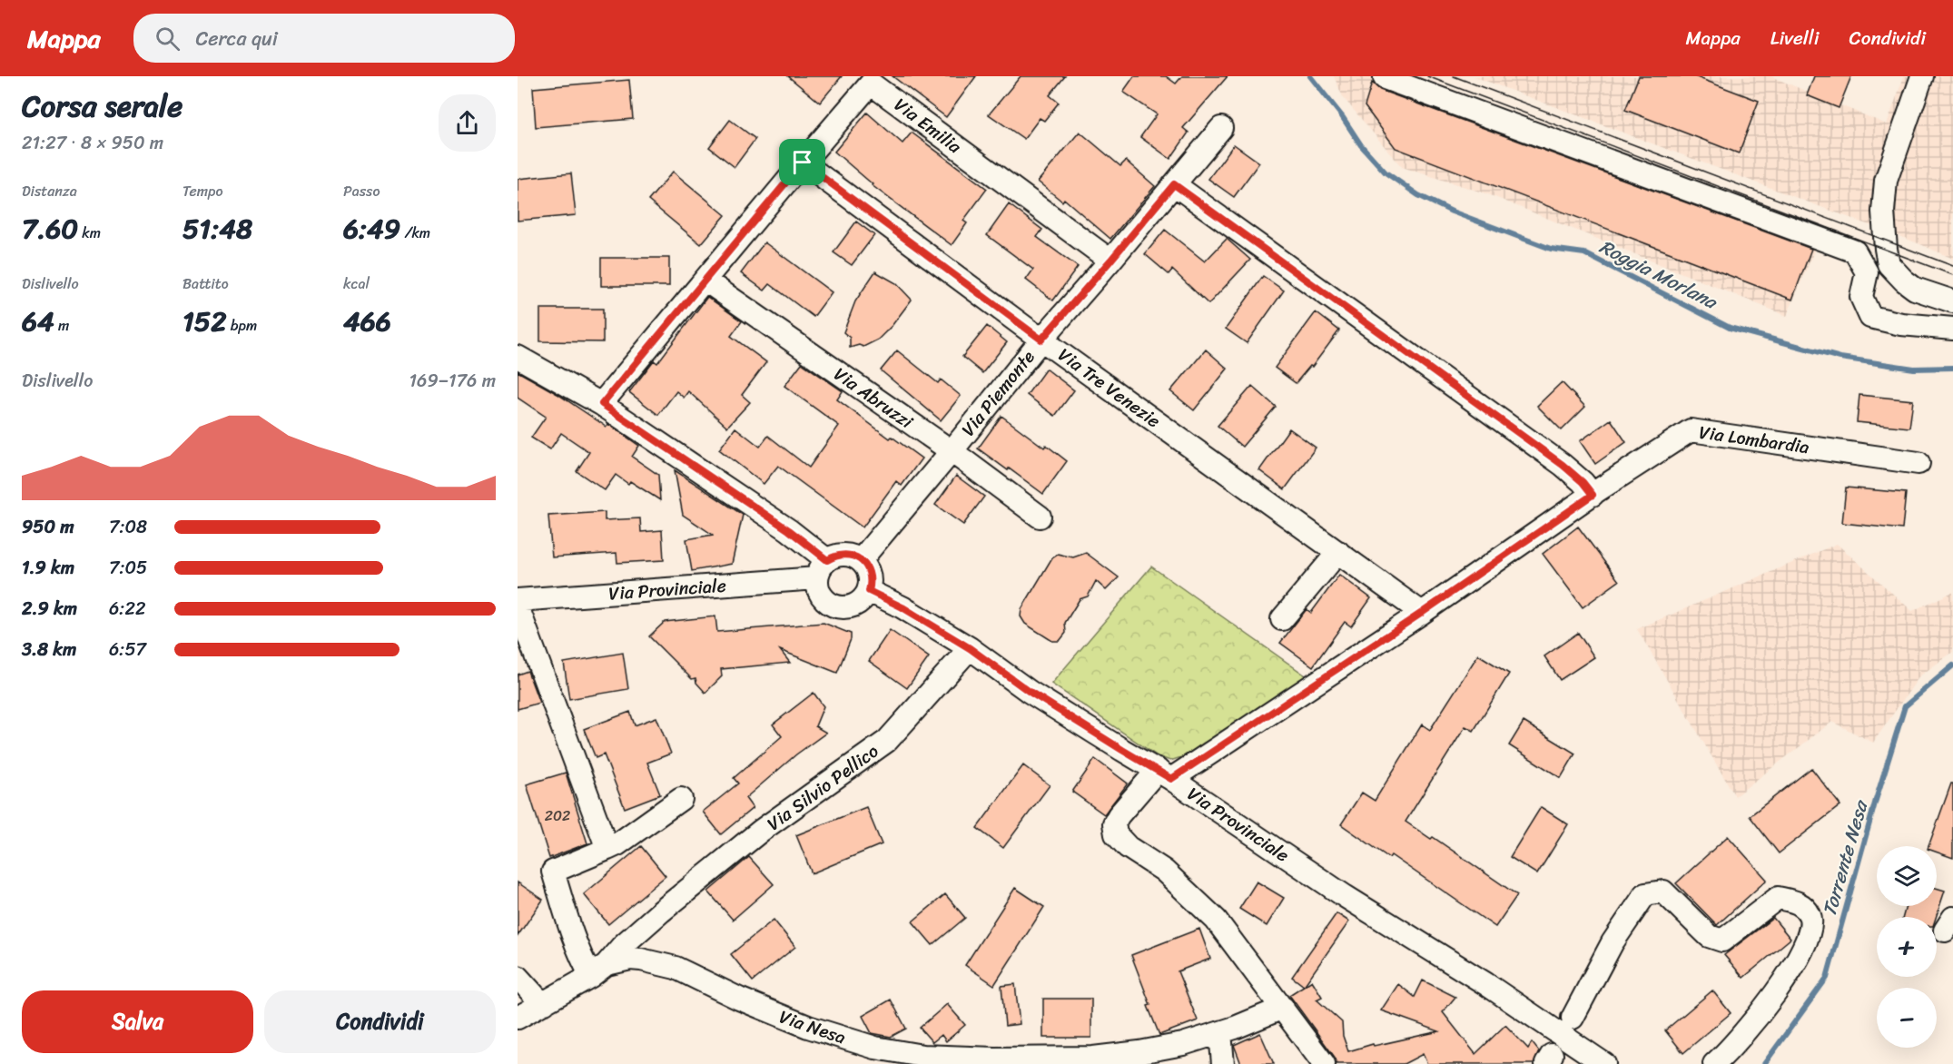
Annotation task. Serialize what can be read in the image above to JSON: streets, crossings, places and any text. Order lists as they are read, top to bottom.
{
  "streets": {
    "street": [
      "Via Emilia",
      "Via Tre Venezie",
      "Via Piemonte",
      "Via Abruzzi",
      "Via Lombardia",
      "Via Provinciale",
      "Via Silvio Pellico",
      "Via Nesa"
    ]
  },
  "crossings": [
    ["Via Emilia", "Via Tre Venezie"],
    ["Via Emilia", "Via Piemonte"],
    ["Via Emilia", "Via Abruzzi"],
    ["Via Tre Venezie", "Via Piemonte"],
    ["Via Tre Venezie", "Via Lombardia"],
    ["Via Piemonte", "Via Abruzzi"],
    ["Via Piemonte", "Via Provinciale"],
    ["Via Lombardia", "Via Provinciale"],
    ["Via Lombardia", "Via Nesa"],
    ["Via Provinciale", "Via Silvio Pellico"],
    ["Via Silvio Pellico", "Via Nesa"]
  ],
  "water": ["Roggia Morlana", "Torrente Nesa"],
  "house_numbers": ["202"],
  "page": {
    "header": "Mappa",
    "search": "Cerca qui",
    "nav": ["Mappa", "Livelli", "Condividi"],
    "heading": ["Corsa serale", "21:27 · 8 × 950 m"],
    "stats": [
      ["Distanza", "7.60 km"],
      ["Tempo", "51:48"],
      ["Passo", "6:49 /km"],
      ["Dislivello", "64 m"],
      ["Battito", "152 bpm"],
      ["kcal", "466"]
    ],
    "chart": ["Dislivello", "169–176 m"],
    "list": [
      {
        "name": "950 m",
        "note": "7:08"
      },
      {
        "name": "1.9 km",
        "note": "7:05"
      },
      {
        "name": "2.9 km",
        "note": "6:22"
      },
      {
        "name": "3.8 km",
        "note": "6:57"
      }
    ],
    "map_buttons": ["+", "−"],
    "buttons": ["Salva", "Condividi"]
  }
}
